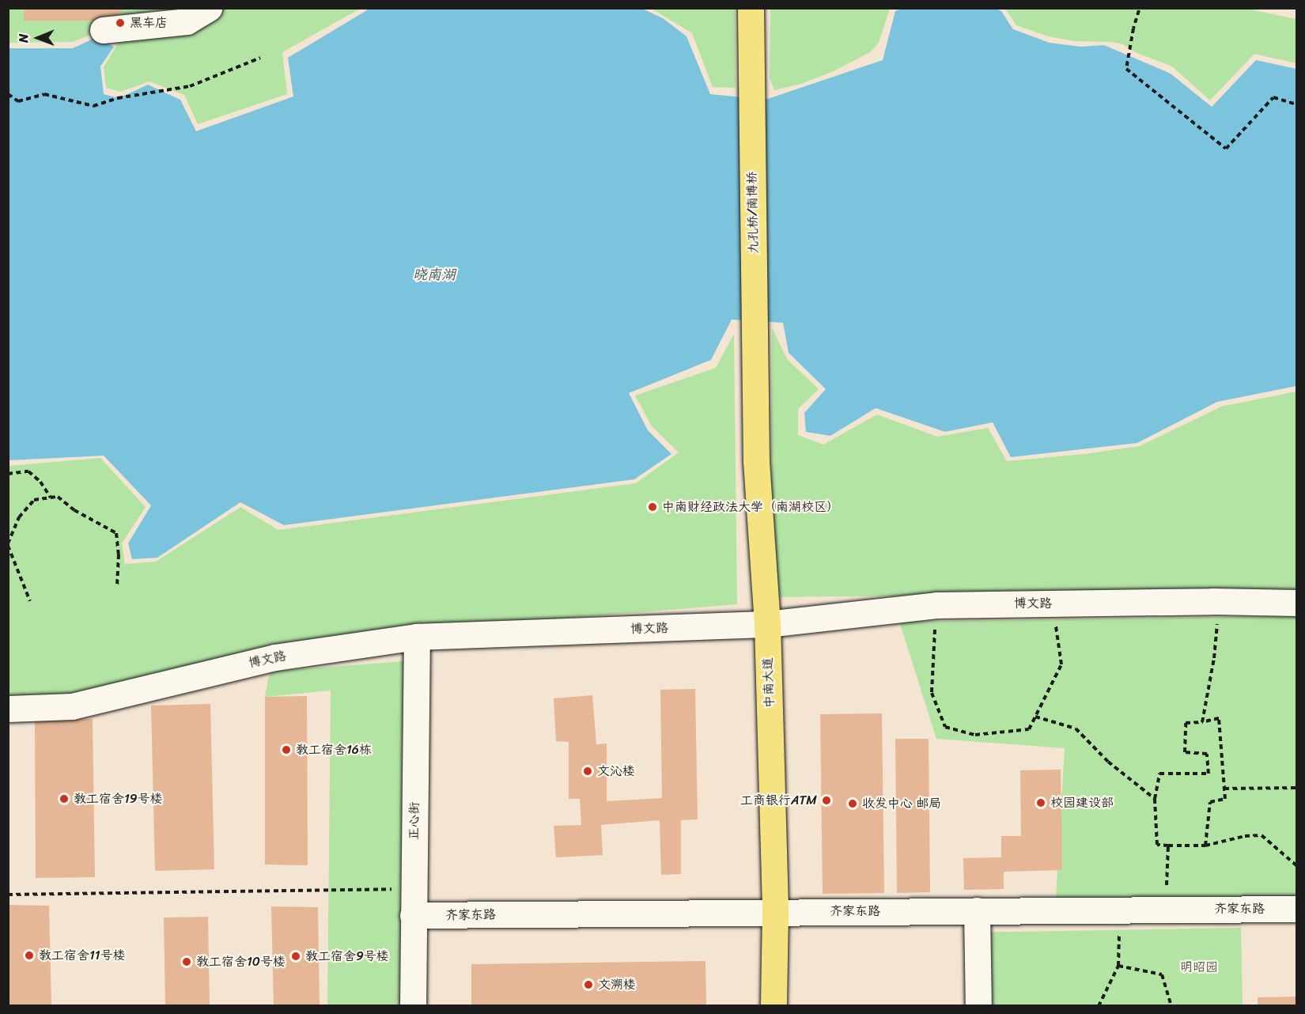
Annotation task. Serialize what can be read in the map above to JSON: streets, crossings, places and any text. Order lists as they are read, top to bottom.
{
  "streets": {
    "main road": ["九孔桥/南博桥", "中南大道"],
    "street": ["博文路", "正心街", "齐家东路"]
  },
  "crossings": [
    ["九孔桥/南博桥", "中南大道"],
    ["博文路", "中南大道"],
    ["博文路", "正心街"],
    ["中南大道", "齐家东路"],
    ["正心街", "齐家东路"]
  ],
  "water": ["晓南湖"],
  "parks": ["明昭园"],
  "places": [
    "黑车店",
    "中南财经政法大学（南湖校区）",
    "教工宿舍16栋",
    "文沁楼",
    "教工宿舍19号楼",
    "工商银行ATM",
    "校园建设部",
    "收发中心 邮局",
    "教工宿舍11号楼",
    "教工宿舍9号楼",
    "教工宿舍10号楼",
    "文溯楼"
  ],
  "north": "left"
}
